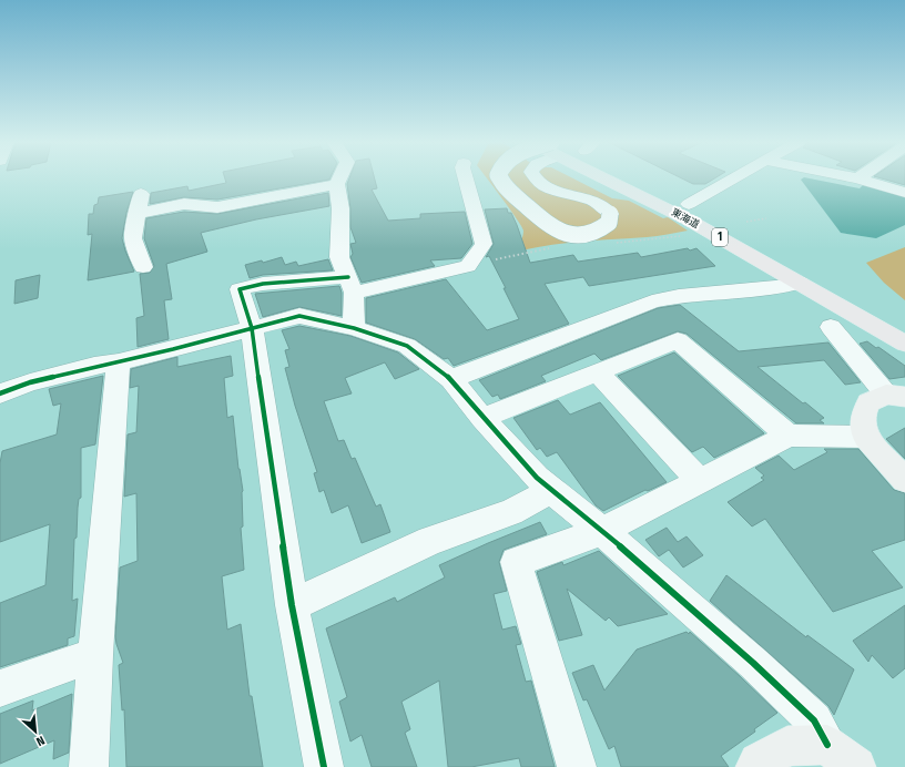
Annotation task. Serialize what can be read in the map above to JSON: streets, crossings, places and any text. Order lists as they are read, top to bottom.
{
  "streets": {
    "highway": ["東海道", "1"]
  },
  "north": "bottom right"
}
